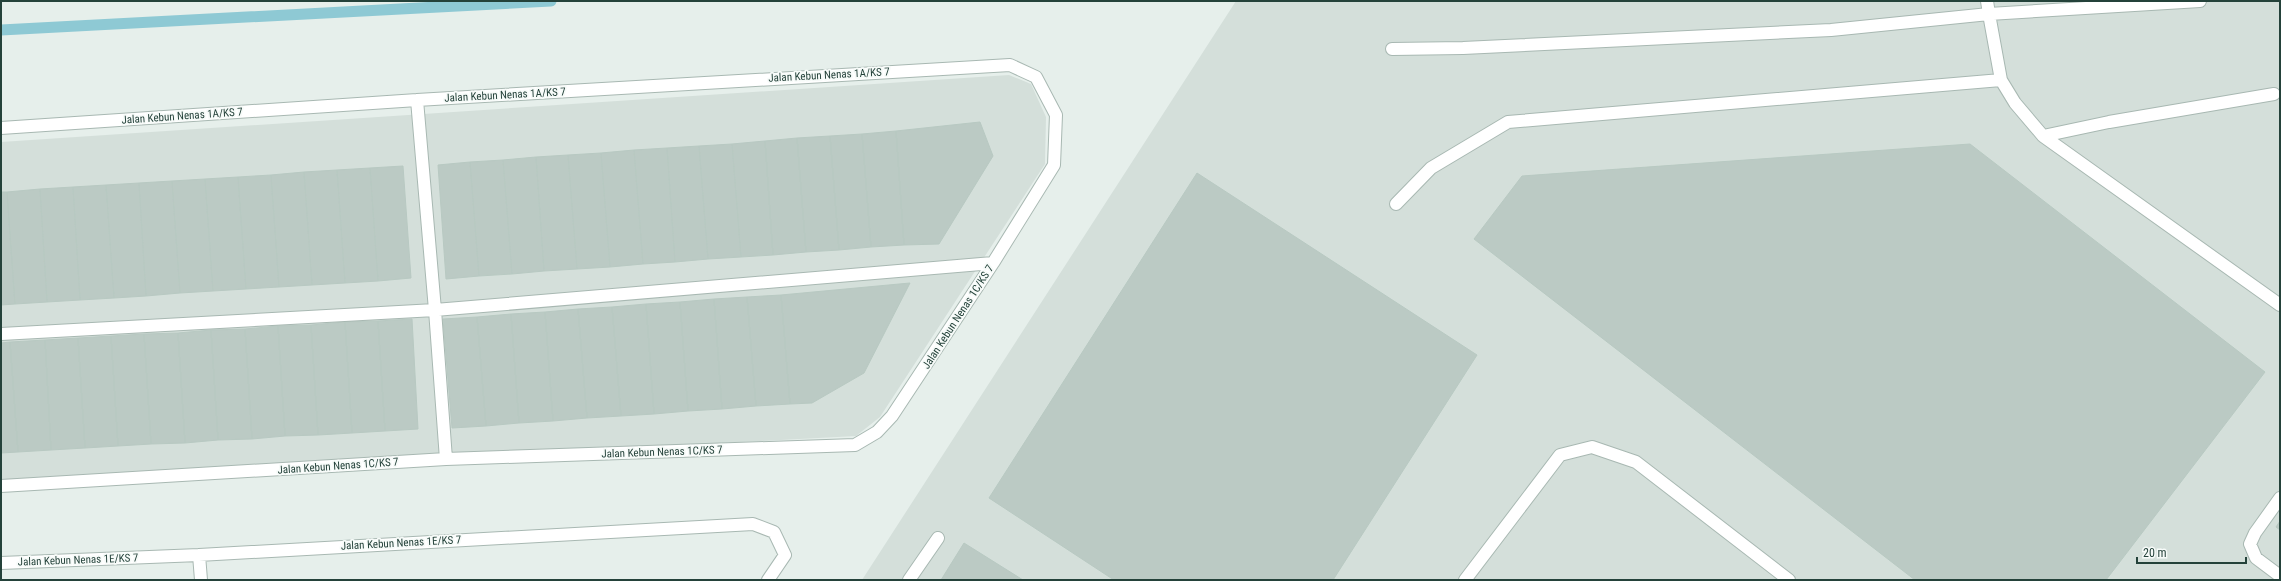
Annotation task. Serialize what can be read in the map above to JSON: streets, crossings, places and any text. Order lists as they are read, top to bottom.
{
  "streets": {
    "street": ["Jalan Kebun Nenas 1A/KS 7", "Jalan Kebun Nenas 1C/KS 7", "Jalan Kebun Nenas 1E/KS 7"]
  },
  "crossings": [
    ["Jalan Kebun Nenas 1A/KS 7", "Jalan Kebun Nenas 1C/KS 7"]
  ],
  "scale_bar": "20 m"
}
